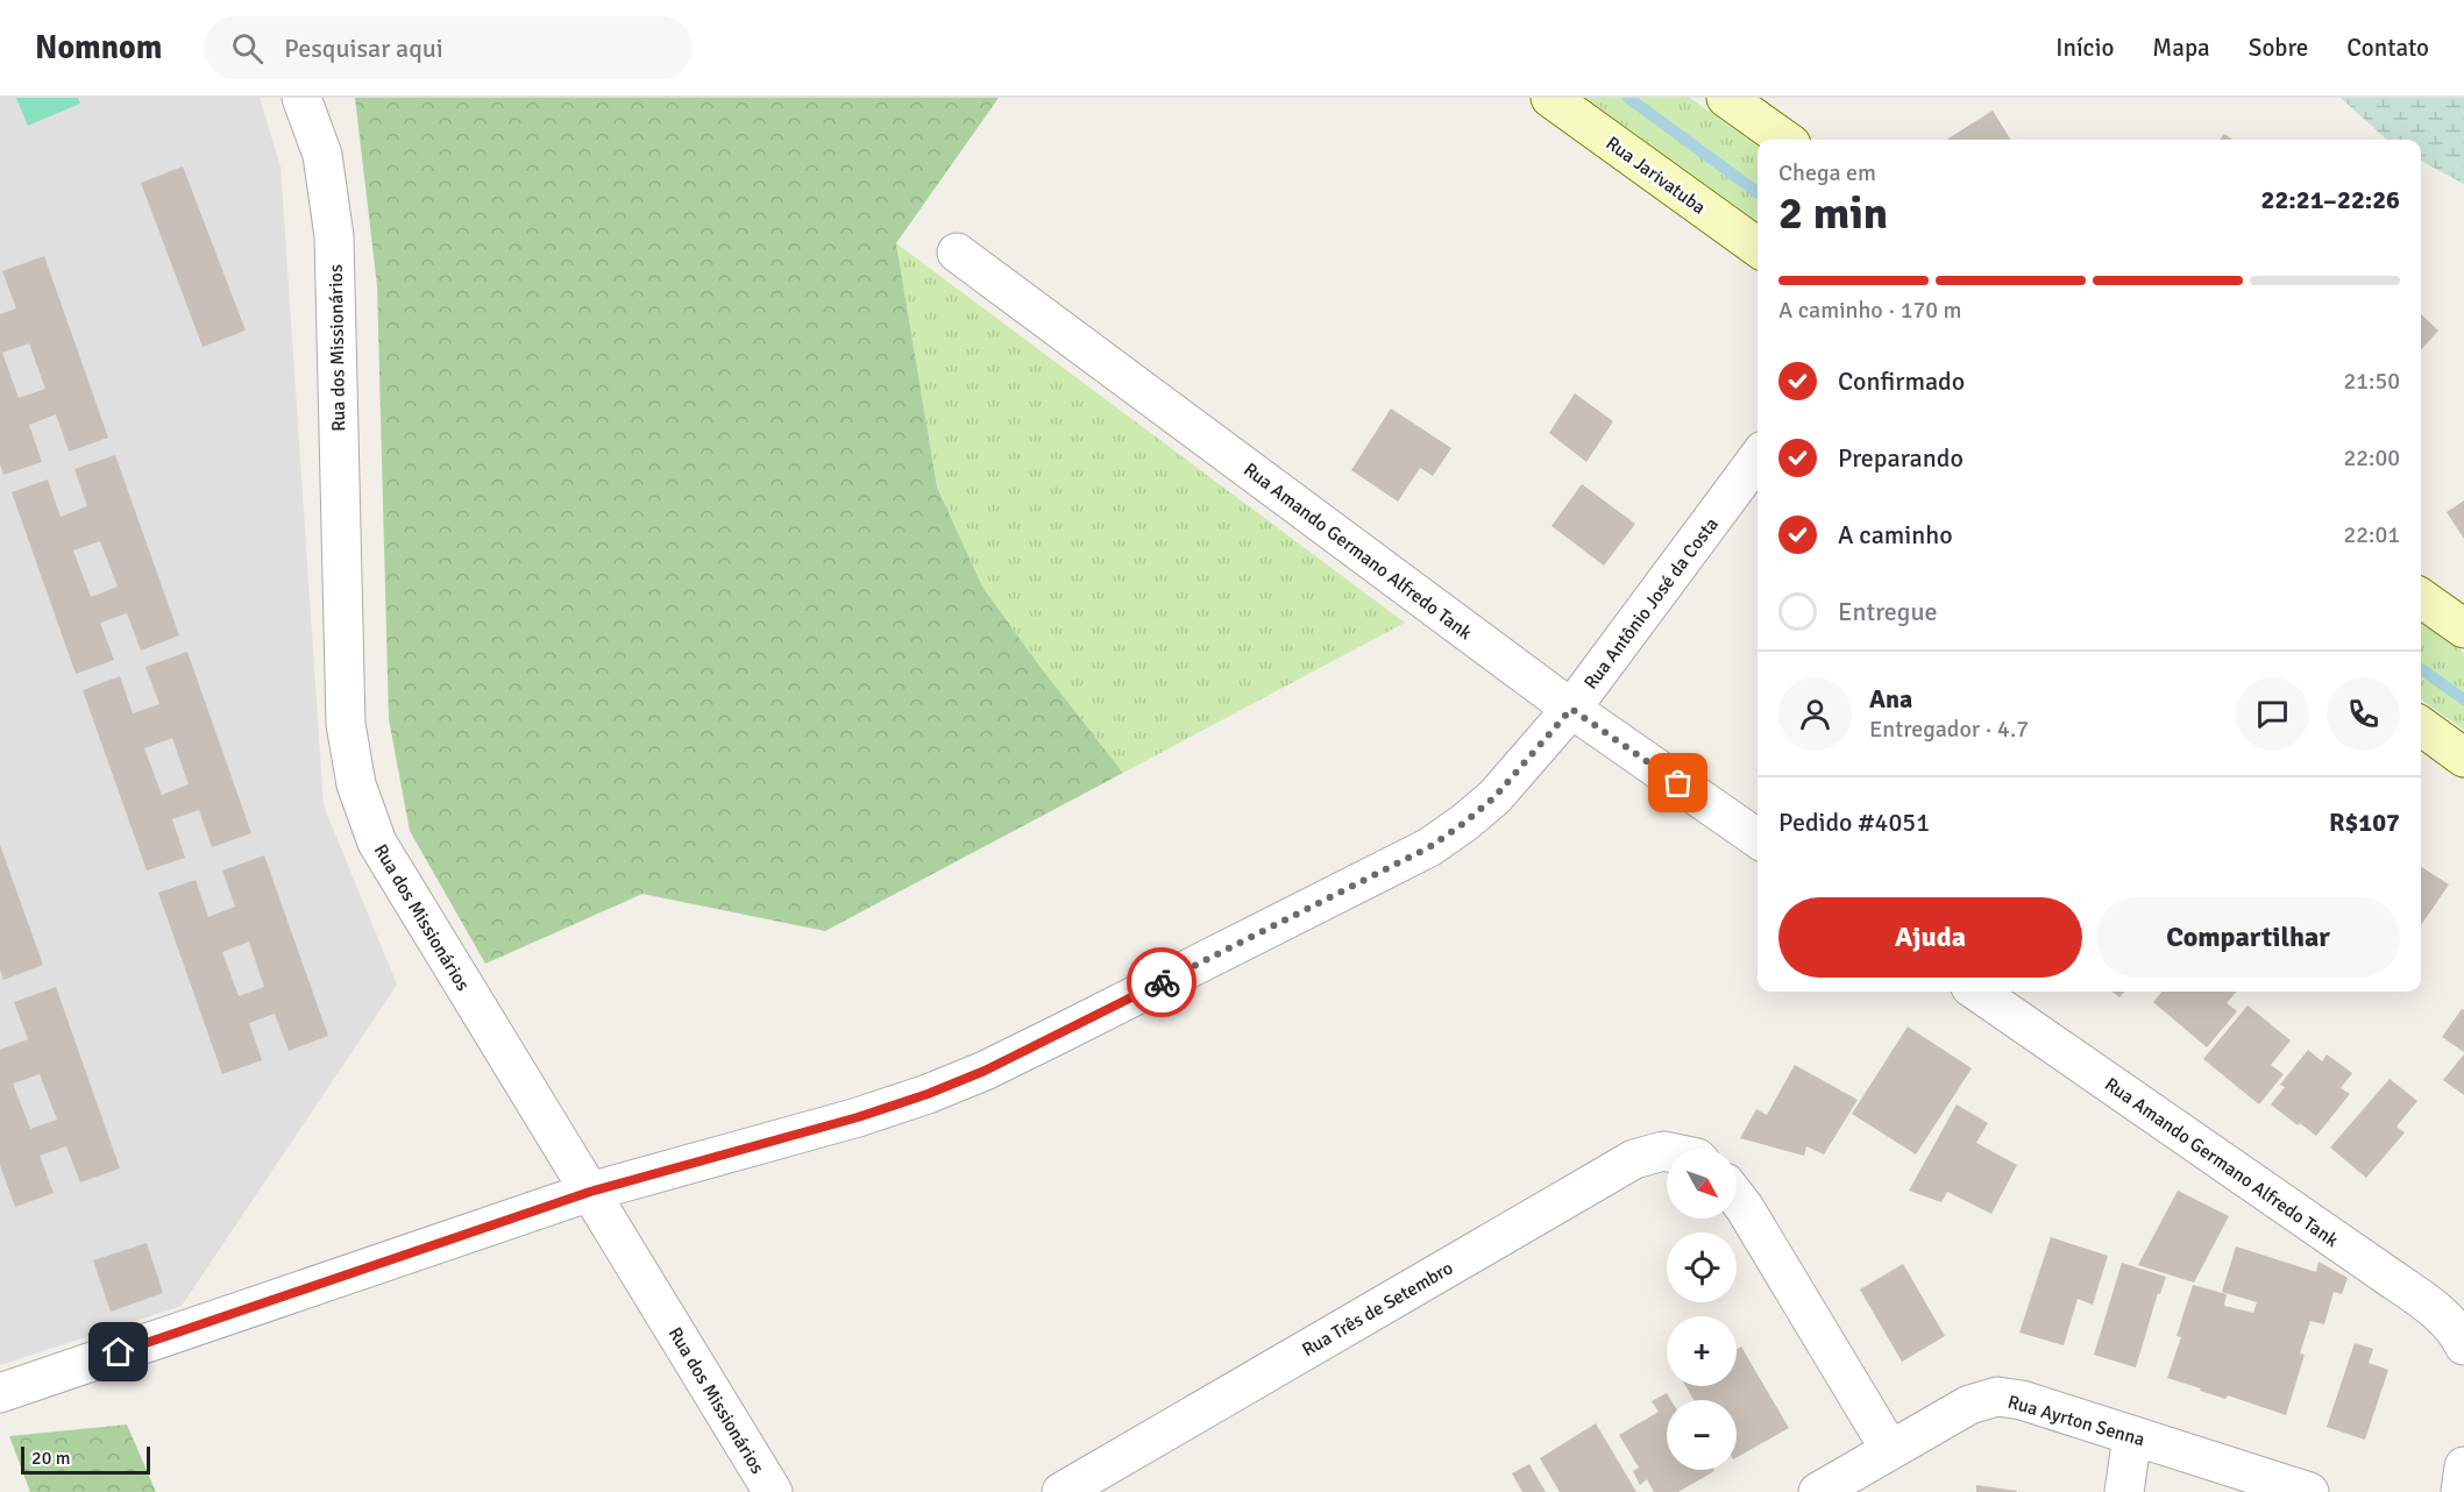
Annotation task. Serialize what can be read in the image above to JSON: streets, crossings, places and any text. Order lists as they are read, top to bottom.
{
  "streets": {
    "street": [
      "Rua Jarivatuba",
      "Rua dos Missionários",
      "Rua Amando Germano Alfredo Tank",
      "Rua Antônio José da Costa",
      "Rua Três de Setembro",
      "Rua Ayrton Senna"
    ]
  },
  "crossings": [
    ["Rua dos Missionários", "Rua Antônio José da Costa"],
    ["Rua Amando Germano Alfredo Tank", "Rua Antônio José da Costa"]
  ],
  "scale_bar": "20 m",
  "north": "bottom right",
  "page": {
    "header": "Nomnom",
    "search": "Pesquisar aqui",
    "nav": [
      "Início",
      "Mapa",
      "Sobre",
      "Contato"
    ],
    "heading": ["2 min", "Chega em", "22:21–22:26"],
    "panel": [
      "Ana",
      "Entregador · 4.7",
      "Pedido #4051",
      "R$107"
    ],
    "bar": "A caminho · 170 m",
    "list": [
      ["Confirmado", "21:50"],
      ["Preparando", "22:00"],
      ["A caminho", "22:01"],
      "Entregue"
    ],
    "buttons": ["Ajuda", "Compartilhar"],
    "map_buttons": ["+", "−"],
    "scale": "20 m"
  }
}
